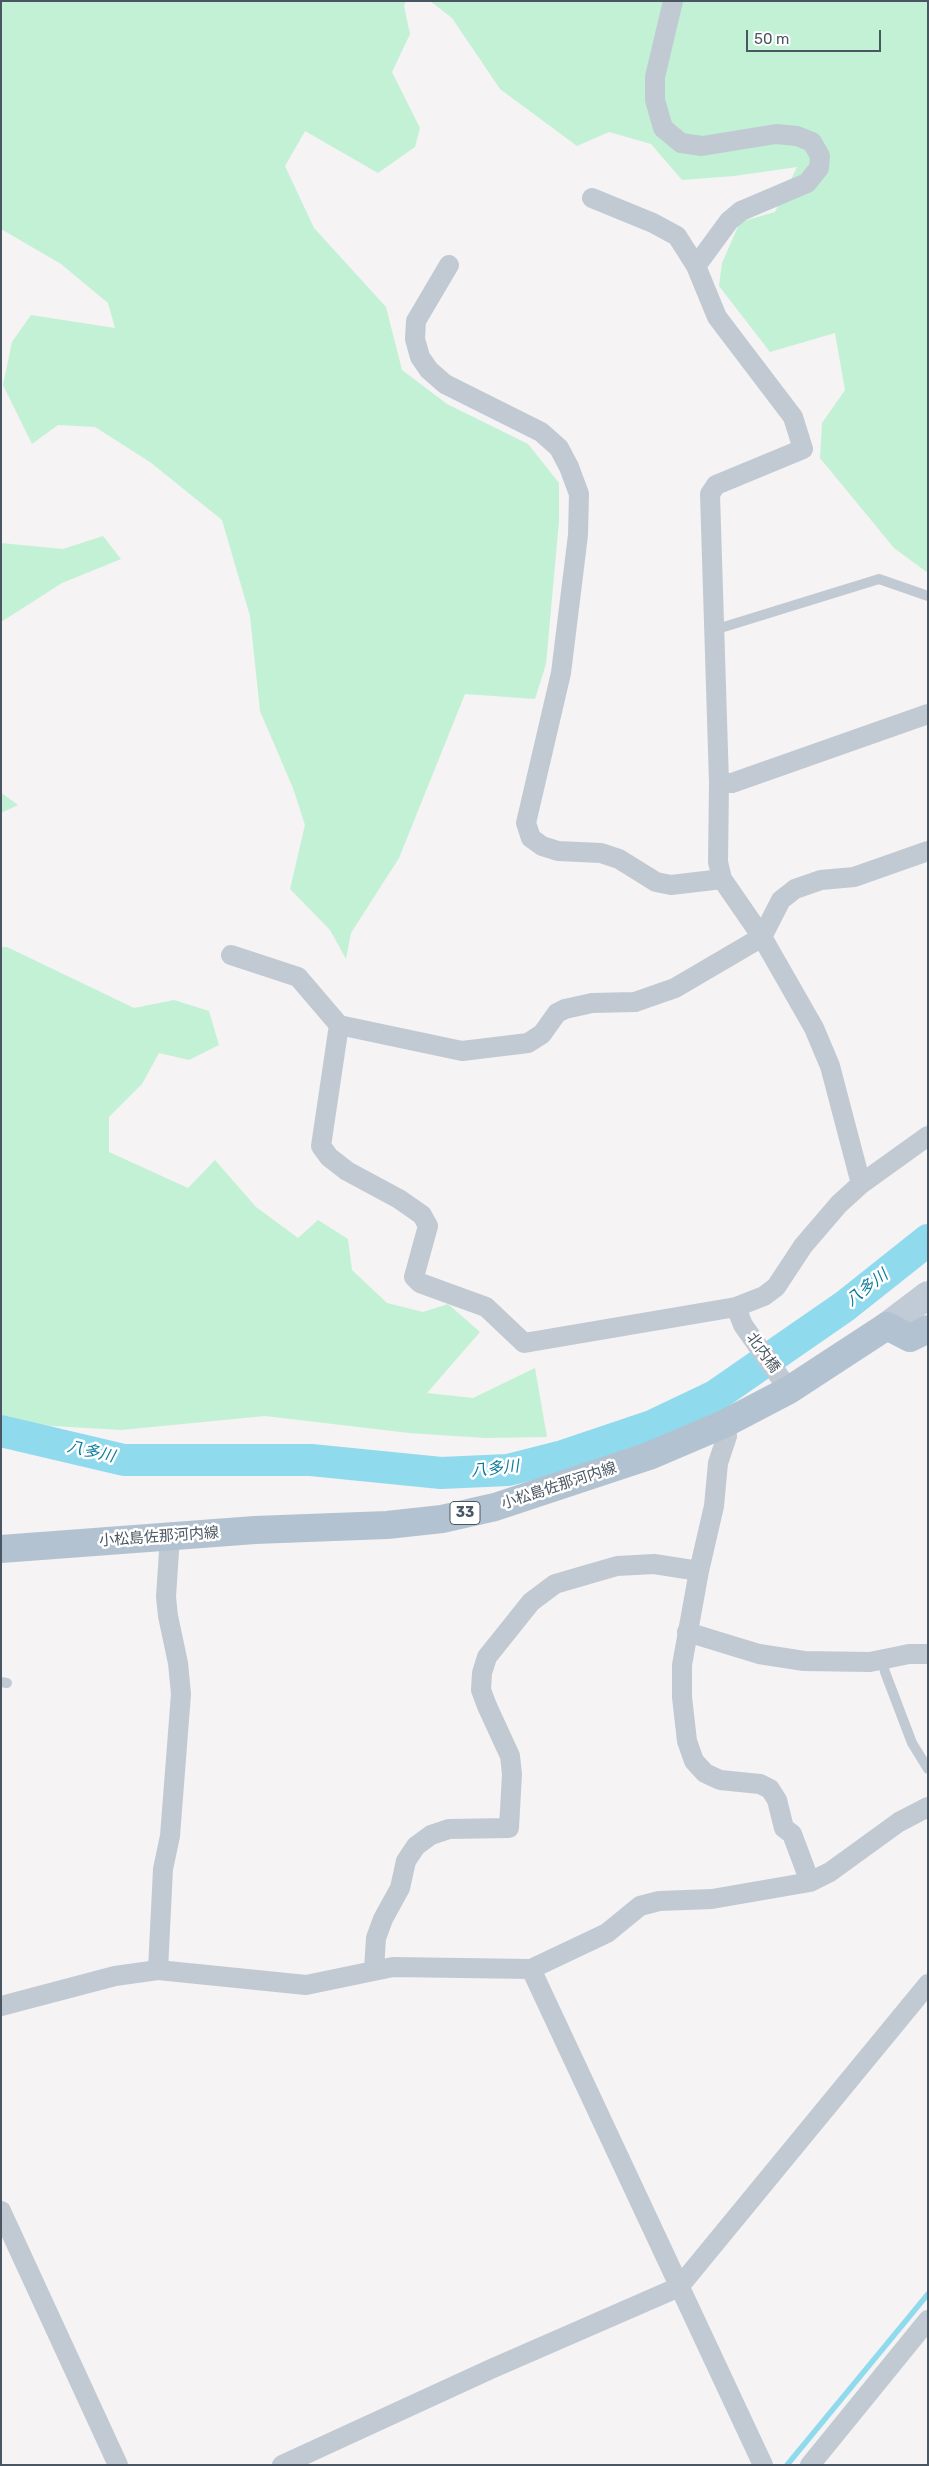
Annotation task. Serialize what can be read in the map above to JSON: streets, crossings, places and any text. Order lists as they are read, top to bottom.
{
  "streets": {
    "main road": ["小松島佐那河内線", "33"],
    "street": ["北内橋"]
  },
  "crossings": [
    ["北内橋", "小松島佐那河内線"]
  ],
  "water": ["八多川"],
  "scale_bar": "50 m"
}
